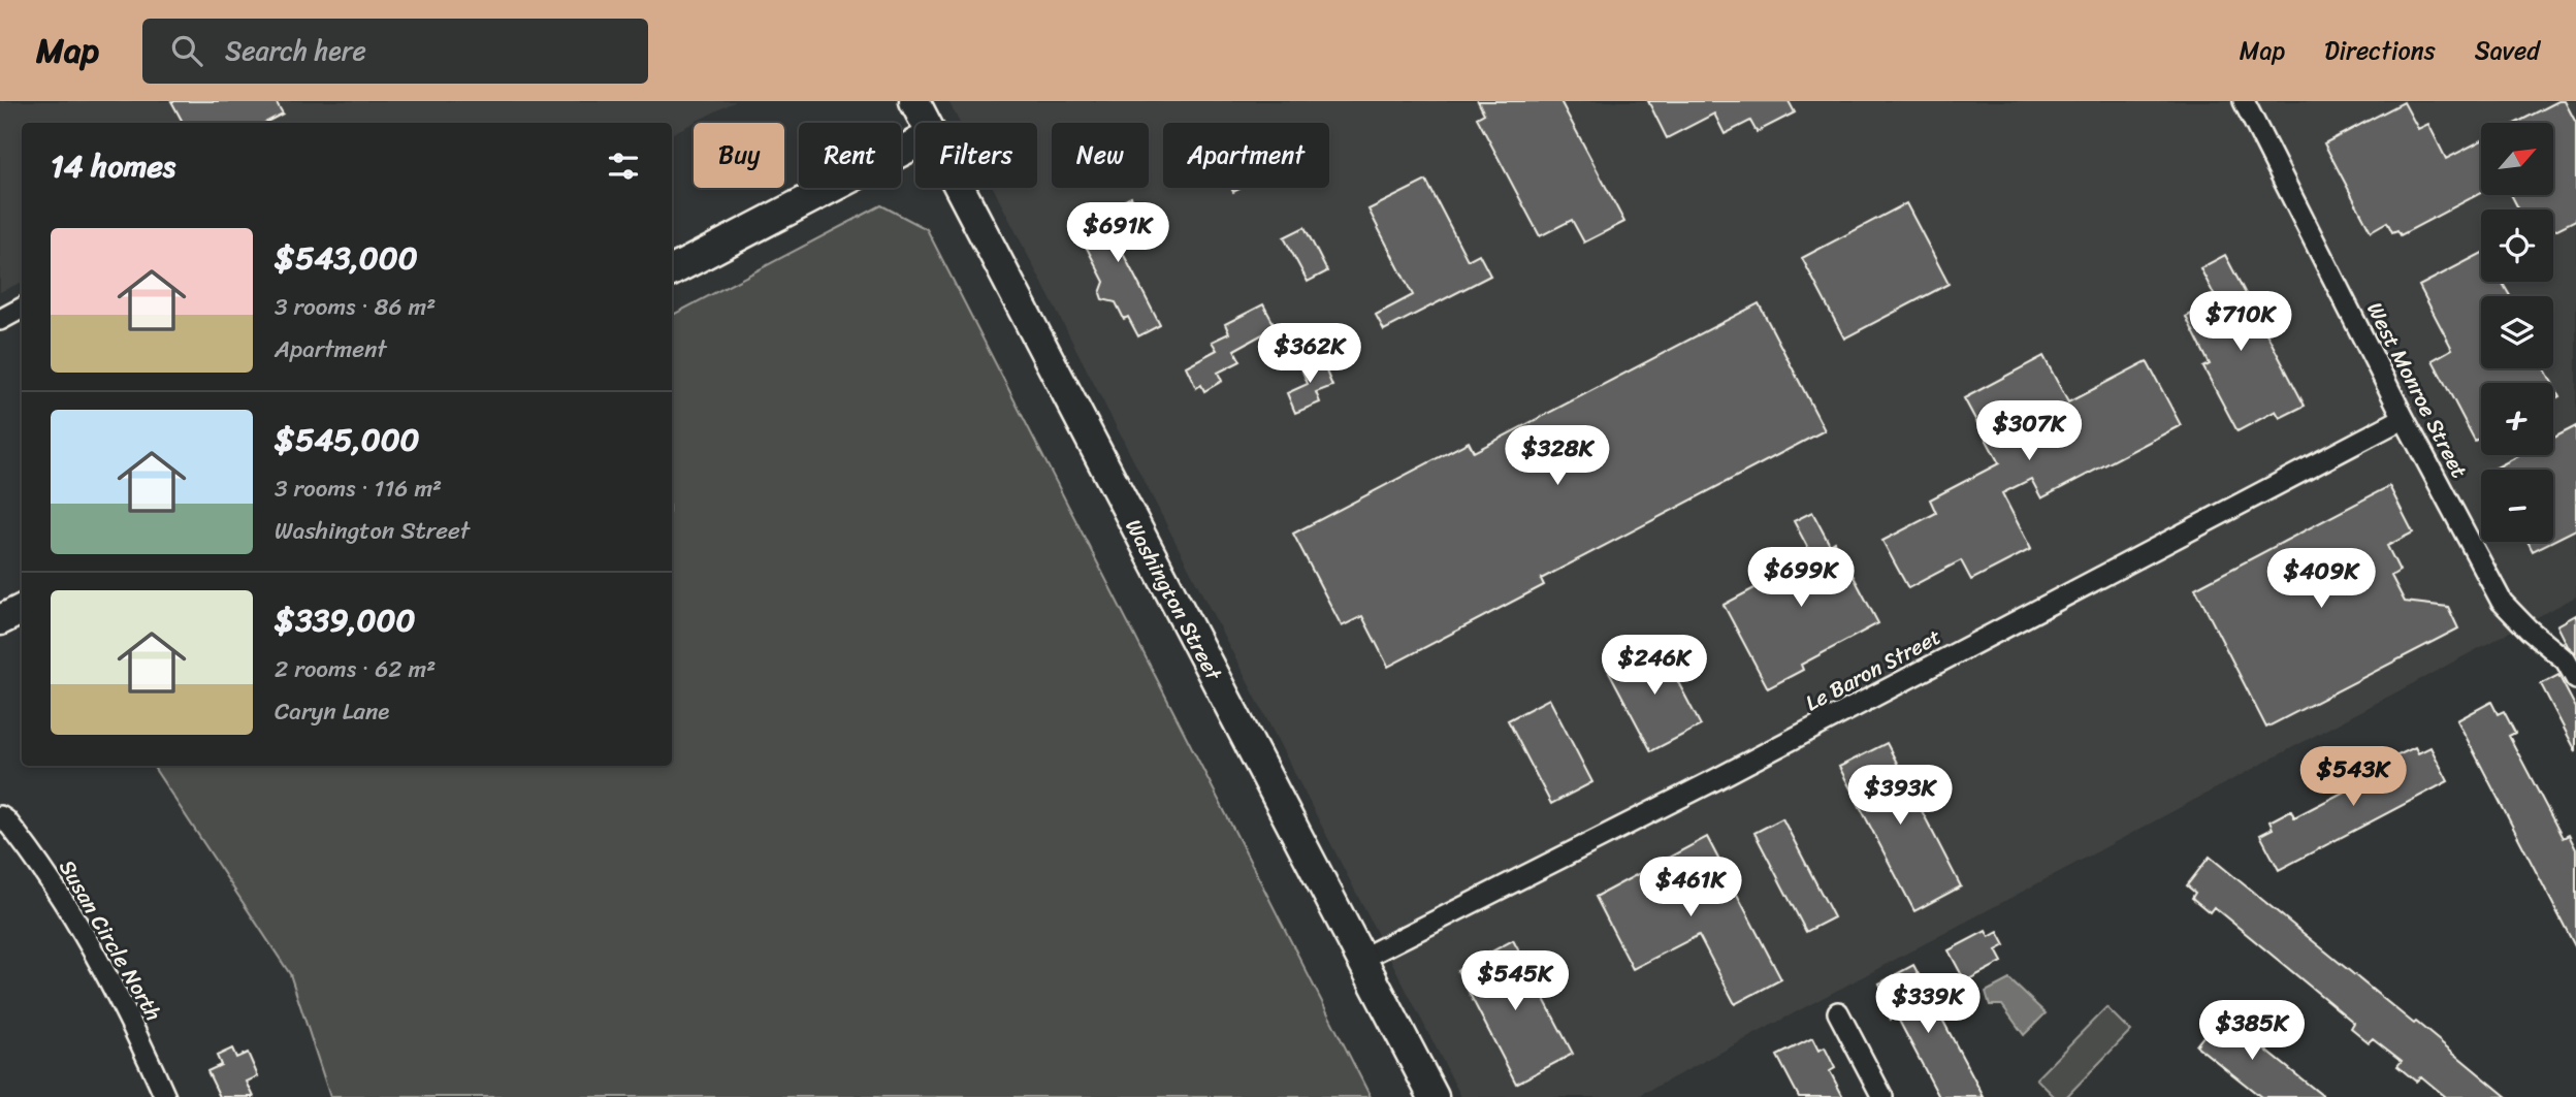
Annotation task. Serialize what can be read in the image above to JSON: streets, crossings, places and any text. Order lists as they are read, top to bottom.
{
  "streets": {
    "main road": ["Washington Street"],
    "street": ["West Monroe Street", "Le Baron Street", "Susan Circle North"]
  },
  "crossings": [
    ["West Monroe Street", "Le Baron Street"],
    ["Washington Street", "Le Baron Street"]
  ],
  "north": "top right",
  "page": {
    "header": "Map",
    "search": "Search here",
    "nav": ["Map", "Directions", "Saved"],
    "map_buttons": ["+", "−"],
    "chip": [
      "Buy",
      "Rent",
      "Filters",
      "New",
      "Apartment"
    ],
    "heading": "14 homes",
    "price": [
      "$691K",
      "$710K",
      "$362K",
      "$307K",
      "$328K",
      "$699K",
      "$409K",
      "$246K",
      "$543K",
      "$393K",
      "$461K",
      "$545K",
      "$339K",
      "$385K"
    ],
    "list": [
      {
        "name": "$543,000",
        "note": "3 rooms · 86 m² · Apartment"
      },
      {
        "name": "$545,000",
        "note": "3 rooms · 116 m² · Washington Street"
      },
      {
        "name": "$339,000",
        "note": "2 rooms · 62 m² · Caryn Lane"
      }
    ]
  }
}
